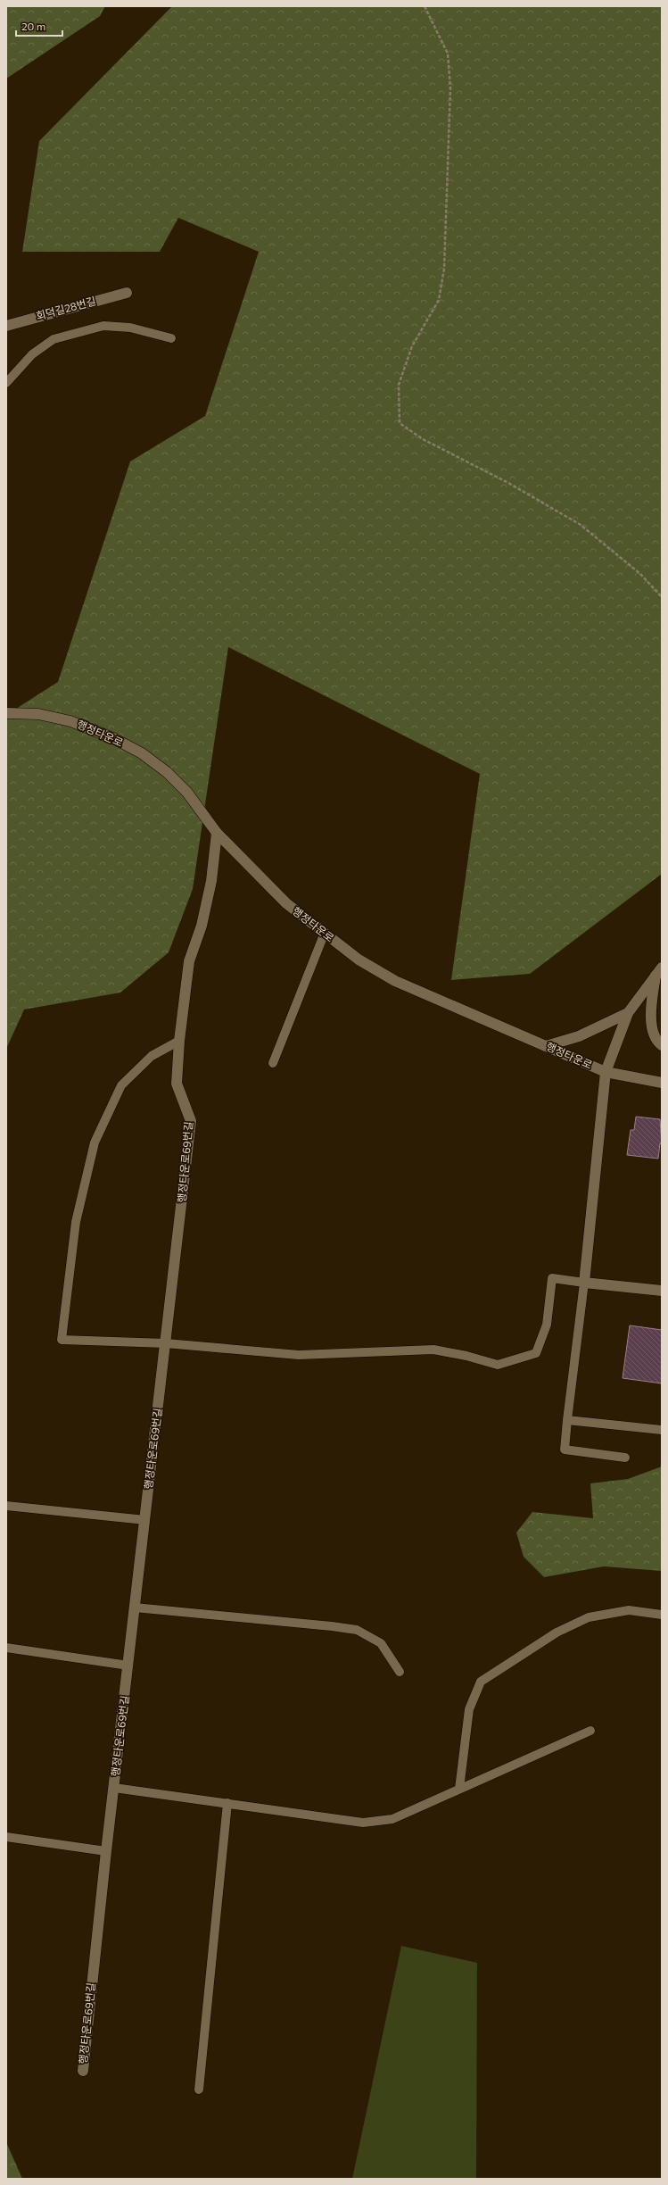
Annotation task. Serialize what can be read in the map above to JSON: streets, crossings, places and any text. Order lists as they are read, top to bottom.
{
  "streets": {
    "street": ["회덕길28번길", "행정타운로", "행정타운로69번길"]
  },
  "crossings": [
    ["행정타운로", "행정타운로69번길"]
  ],
  "scale_bar": "20 m"
}
